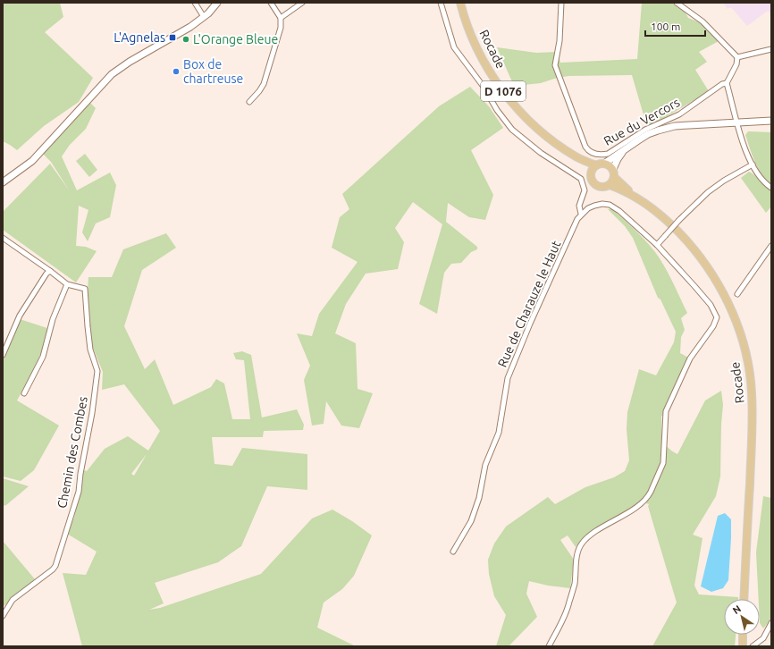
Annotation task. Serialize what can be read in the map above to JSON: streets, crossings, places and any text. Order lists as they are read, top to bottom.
{
  "streets": {
    "main road": ["Rocade", "D 1076"],
    "street": ["Rue du Vercors", "Rue de Charauze le Haut", "Chemin des Combes"]
  },
  "places": {
    "transit": ["L'Agnelas"],
    "other": ["L'Orange Bleue", "Box de chartreuse"]
  },
  "scale_bar": "100 m",
  "north": "top left"
}
